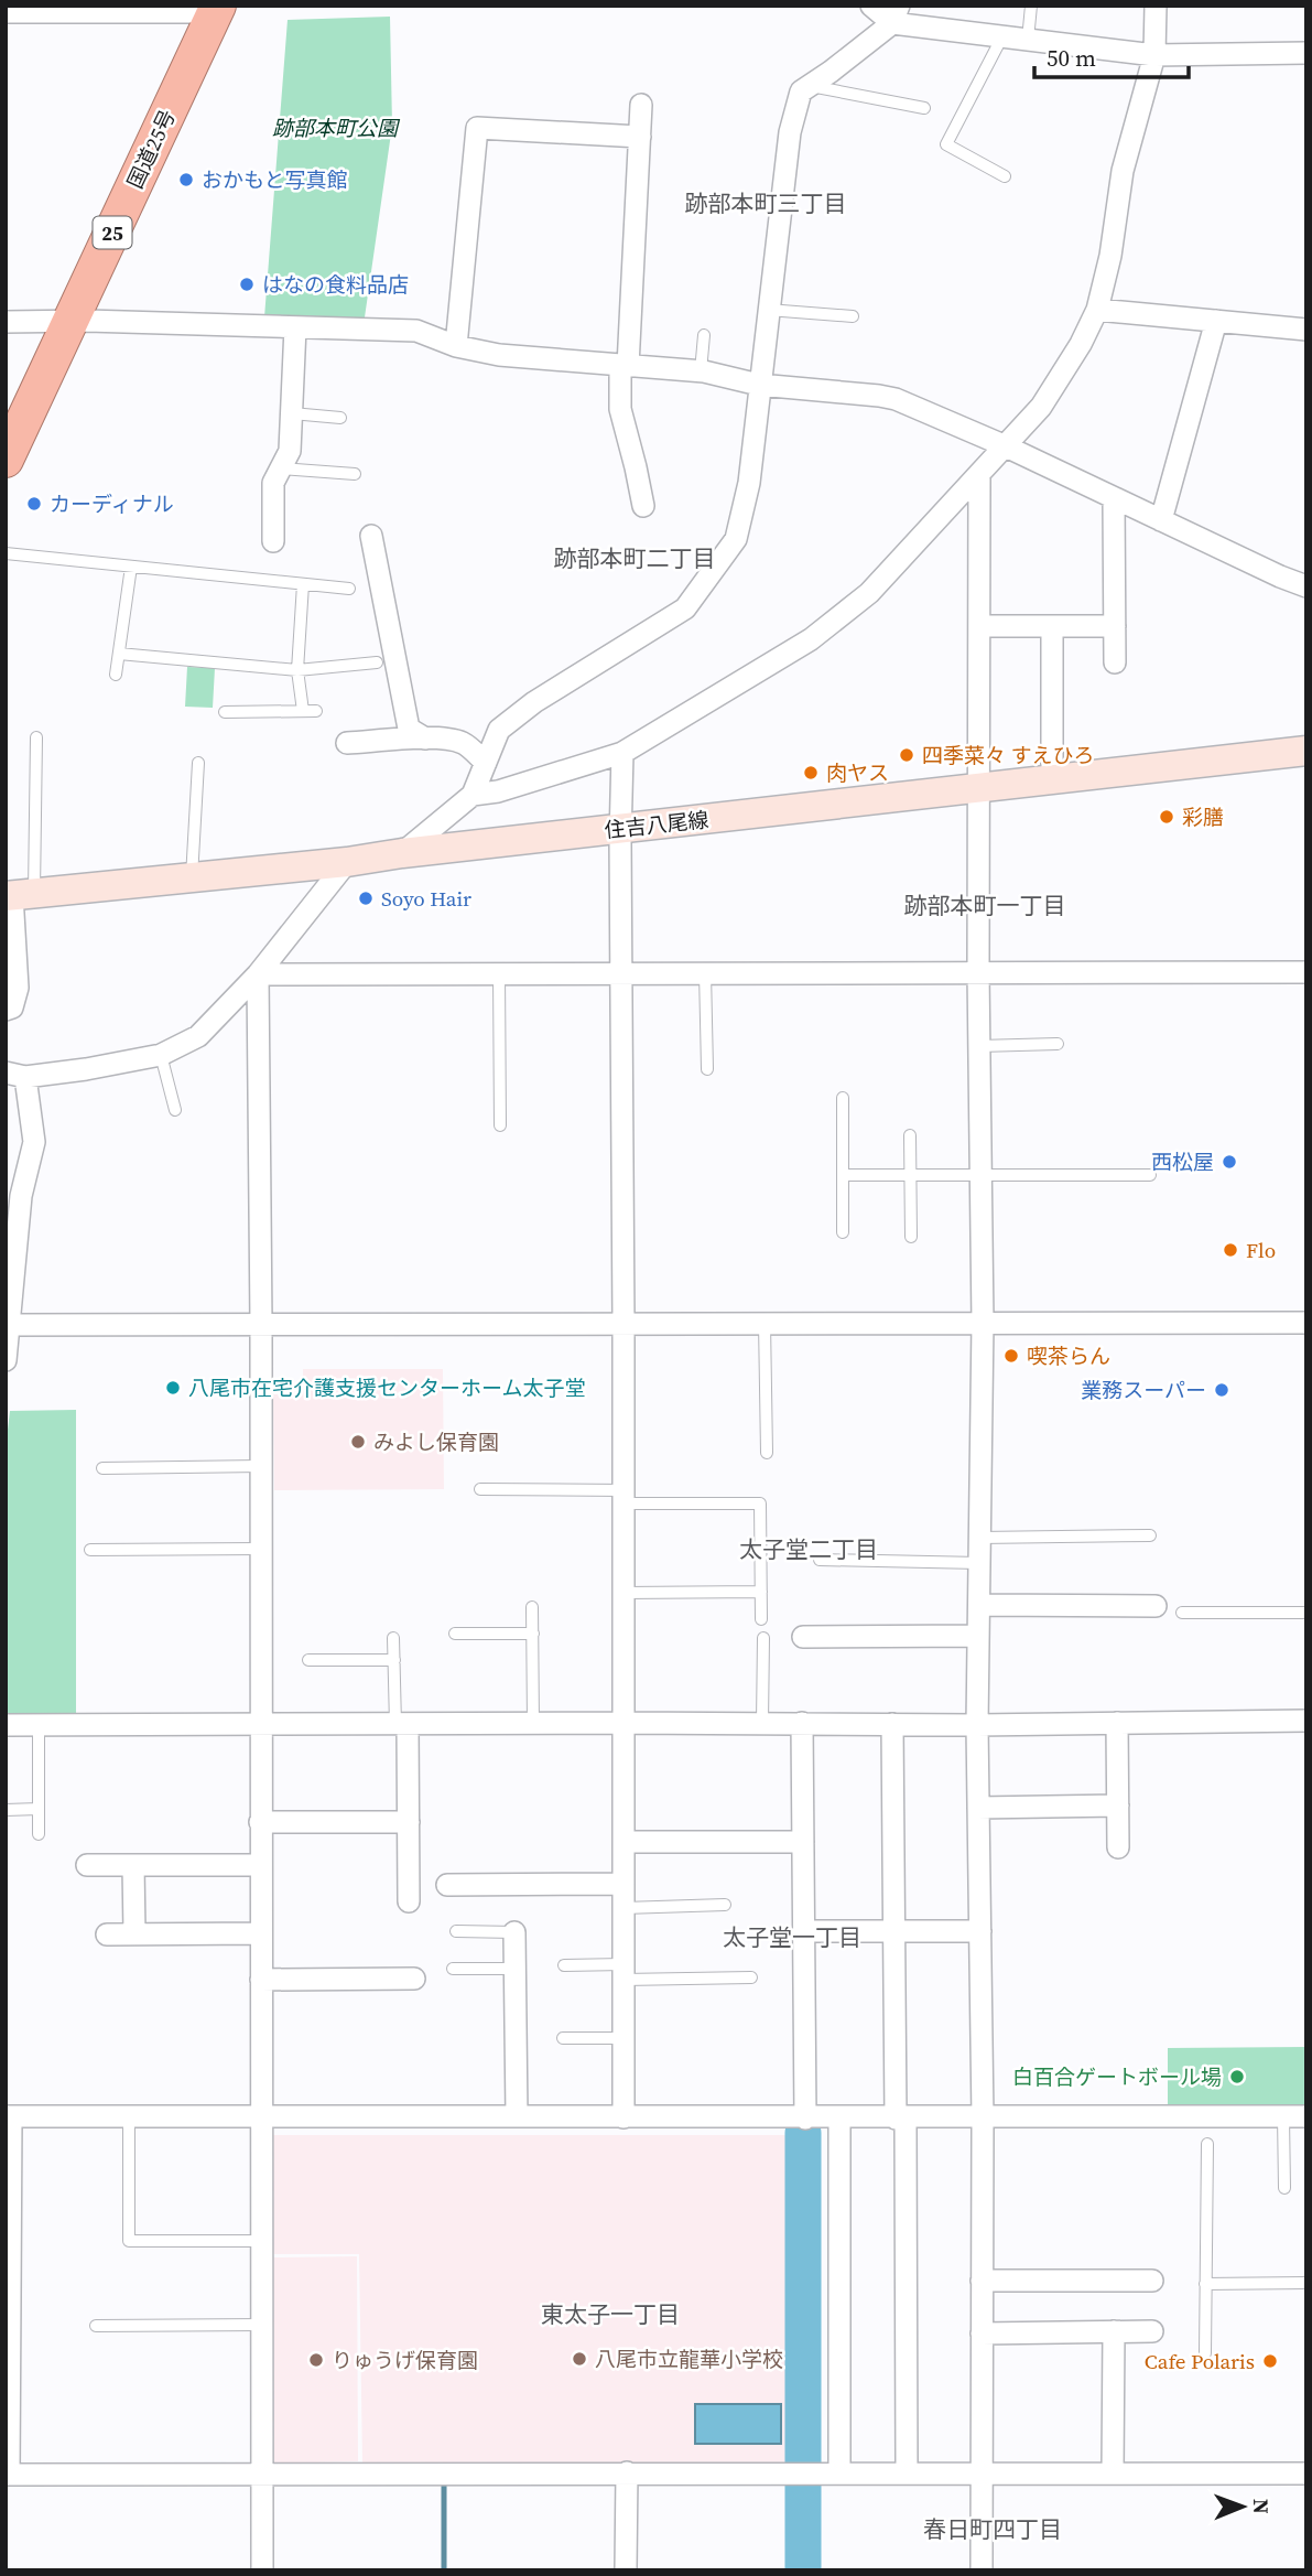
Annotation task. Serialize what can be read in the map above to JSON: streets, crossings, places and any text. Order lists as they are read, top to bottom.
{
  "streets": {
    "highway": ["国道25号", "25"],
    "main road": ["住吉八尾線"]
  },
  "districts": [
    "跡部本町三丁目",
    "跡部本町二丁目",
    "跡部本町一丁目",
    "太子堂二丁目",
    "太子堂一丁目",
    "東太子一丁目",
    "春日町四丁目"
  ],
  "parks": ["跡部本町公園"],
  "places": [
    "おかもと写真館",
    "はなの食料品店",
    "カーディナル",
    "四季菜々 すえひろ",
    "肉ヤス",
    "彩膳",
    "Soyo Hair",
    "西松屋",
    "Flo",
    "喫茶らん",
    "八尾市在宅介護支援センターホーム太子堂",
    "業務スーパー",
    "みよし保育園",
    "白百合ゲートボール場",
    "八尾市立龍華小学校",
    "りゅうげ保育園",
    "Cafe Polaris"
  ],
  "scale_bar": "50 m",
  "north": "right"
}
